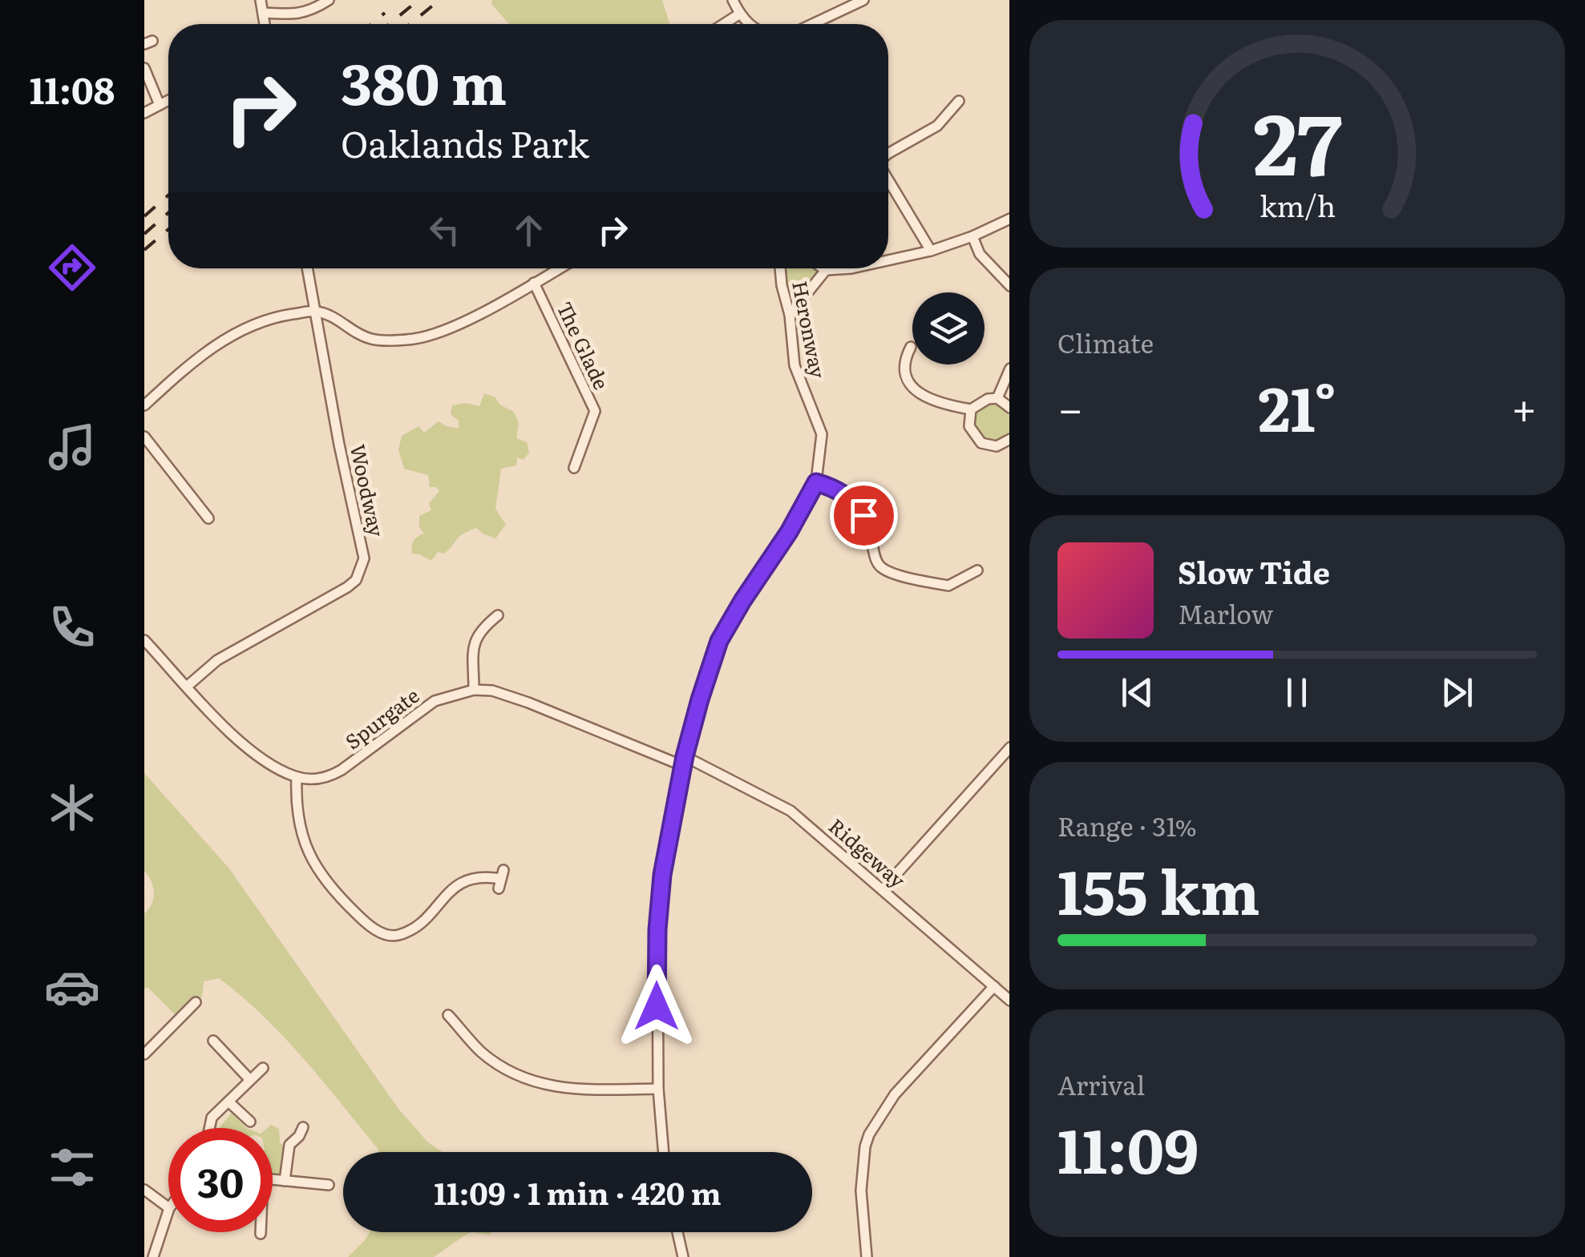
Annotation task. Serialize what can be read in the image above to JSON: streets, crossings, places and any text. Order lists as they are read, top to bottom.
{
  "streets": {
    "street": [
      "Heronway",
      "The Glade",
      "Woodway",
      "Spurgate",
      "Ridgeway"
    ]
  },
  "crossings": [
    ["Heronway", "Spurgate"],
    ["Heronway", "Ridgeway"],
    ["Spurgate", "Ridgeway"]
  ],
  "page": {
    "tabs": "11:08",
    "turn": ["380 m", "Oaklands Park"],
    "tile": [
      "Climate",
      ["Range · 31%", "155 km"],
      ["Arrival", "11:09"]
    ],
    "heat": ["−", "21°", "+"],
    "song": ["Slow Tide", "Marlow"],
    "limit": "30",
    "trip": "11:09 · 1 min · 420 m",
    "gauge": ["27", "km/h"]
  }
}
